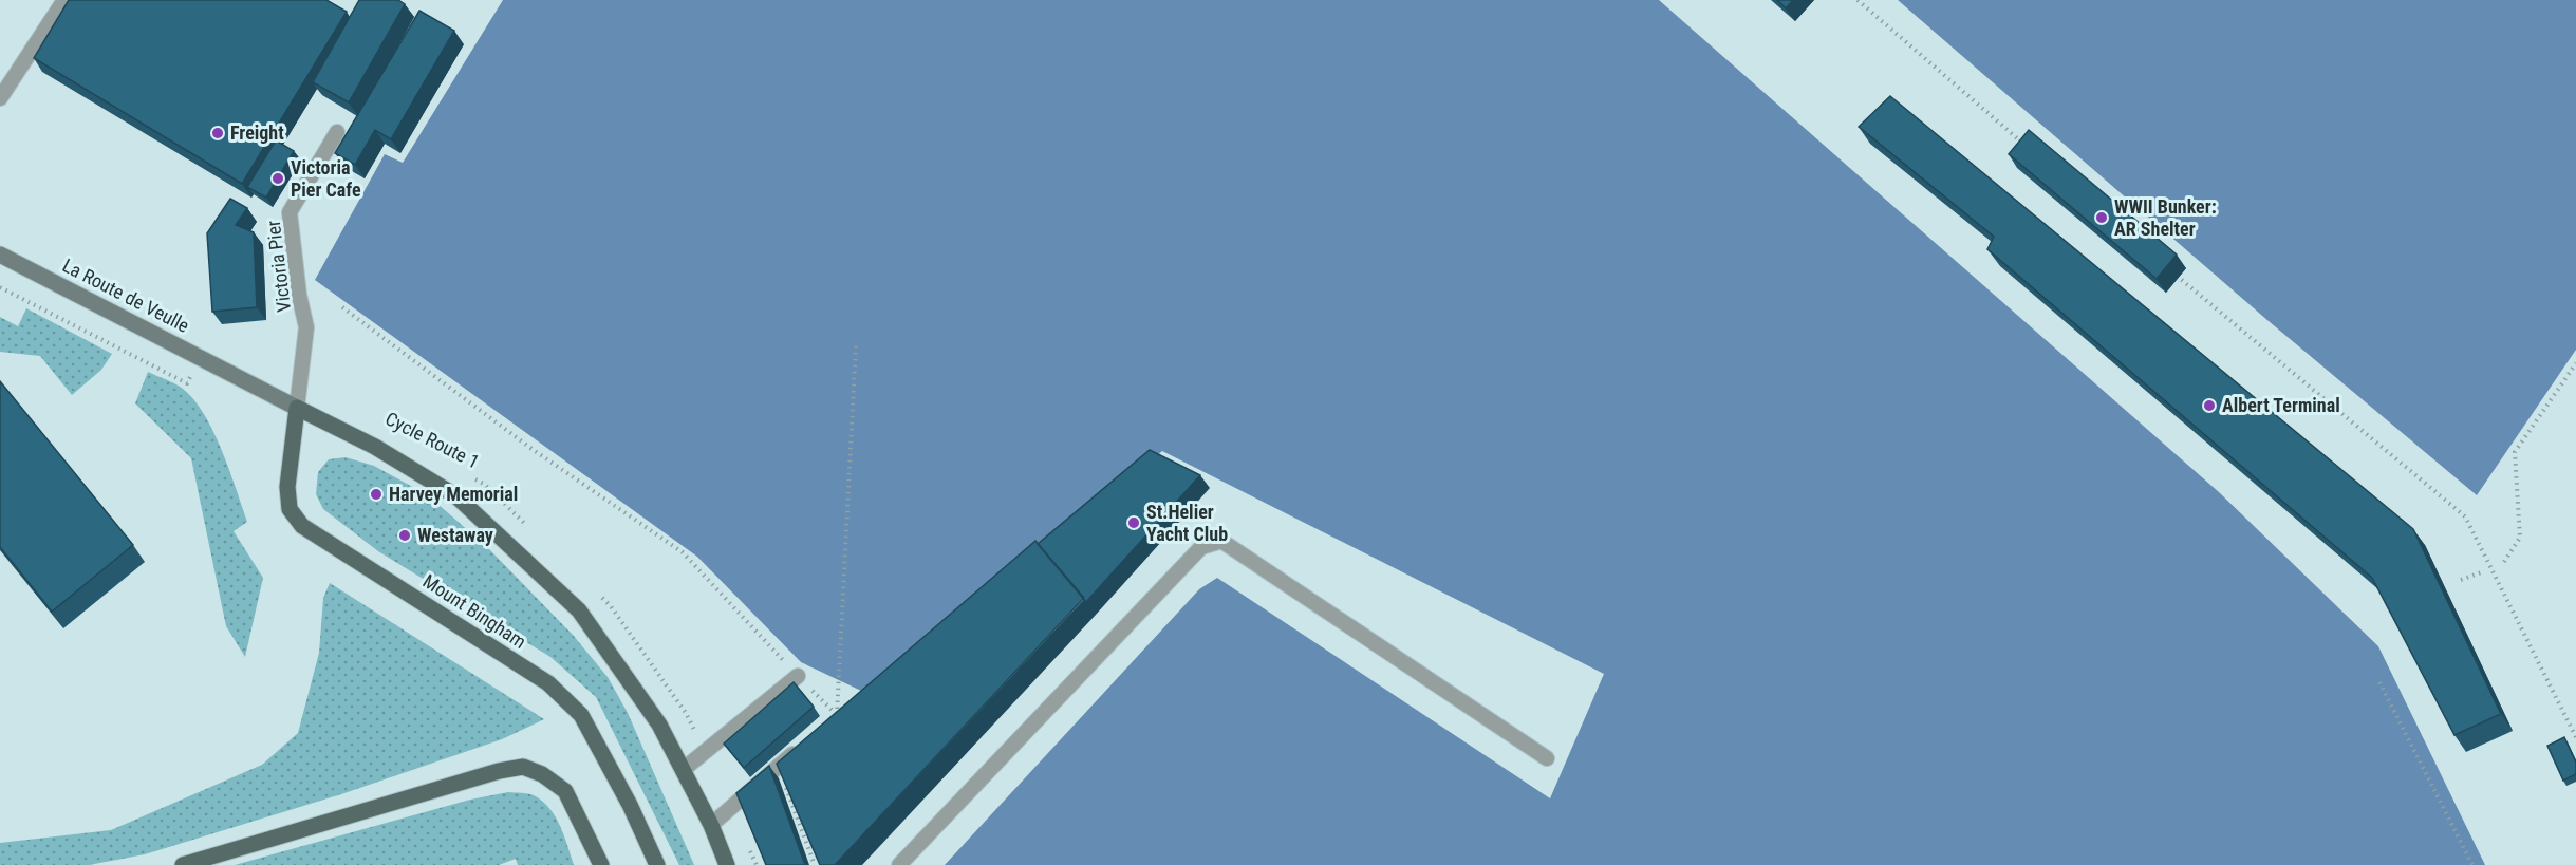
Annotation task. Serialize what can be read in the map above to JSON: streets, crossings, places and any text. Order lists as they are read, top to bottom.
{
  "streets": {
    "main road": ["Mount Bingham"],
    "street": ["La Route de Veulle"],
    "lane": ["Victoria Pier"],
    "path": ["Cycle Route 1"]
  },
  "crossings": [
    ["Victoria Pier", "La Route de Veulle"],
    ["Victoria Pier", "Mount Bingham"],
    ["La Route de Veulle", "Mount Bingham"]
  ],
  "places": [
    "Freight",
    "Victoria Pier Cafe",
    "WWII Bunker: AR Shelter",
    "Albert Terminal",
    "Harvey Memorial",
    "St.Helier Yacht Club",
    "Westaway"
  ]
}
